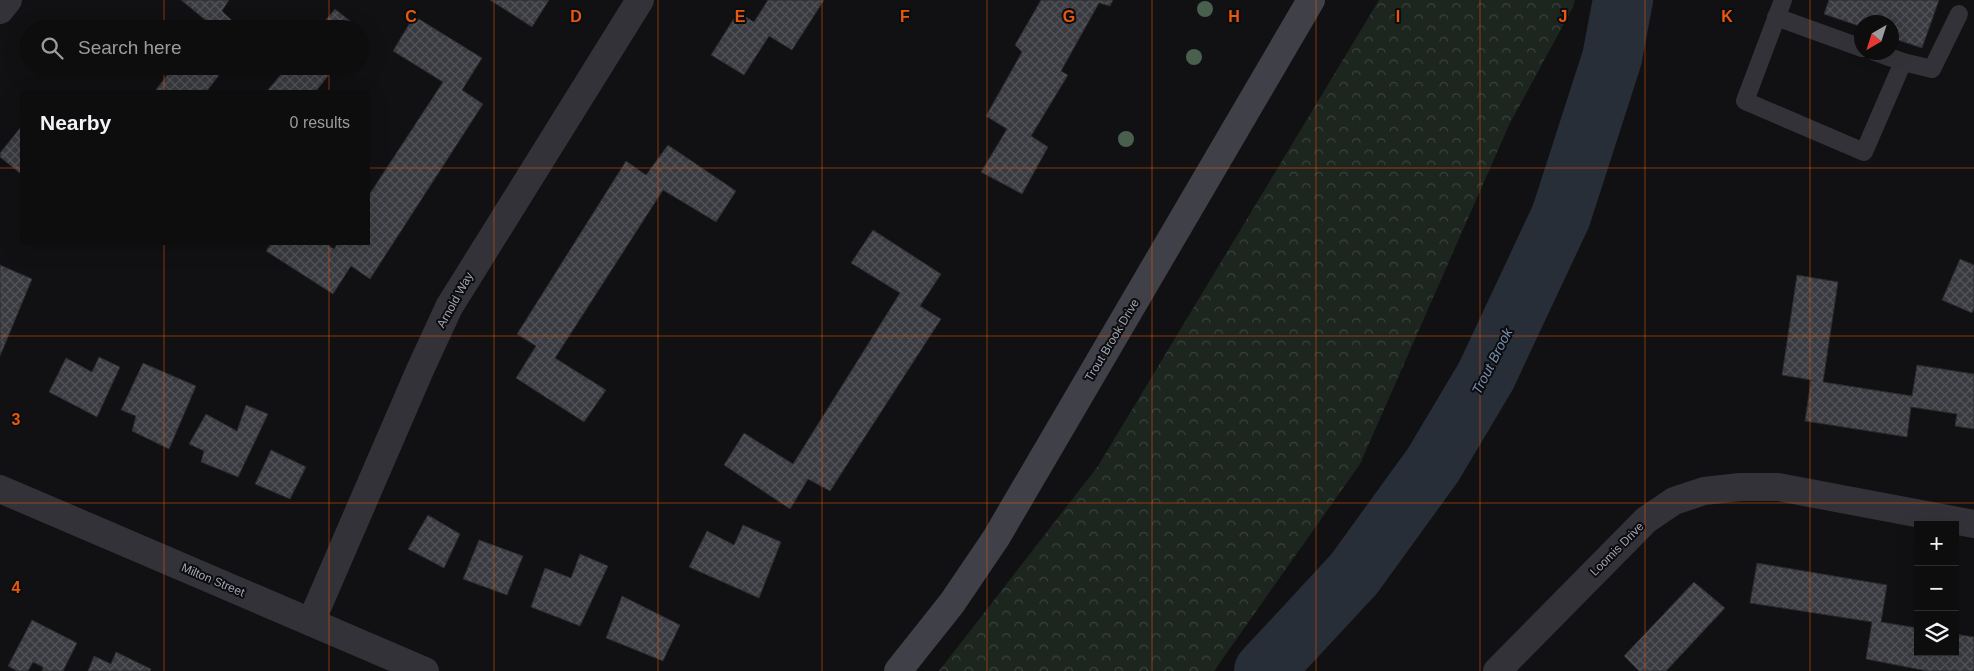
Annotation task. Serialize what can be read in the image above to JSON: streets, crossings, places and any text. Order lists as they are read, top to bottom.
{
  "streets": {
    "main road": ["Trout Brook Drive"],
    "street": ["Arnold Way", "Loomis Drive", "Milton Street"]
  },
  "crossings": [
    ["Arnold Way", "Milton Street"]
  ],
  "water": ["Trout Brook"],
  "north": "bottom left",
  "page": {
    "search": "Search here",
    "heading": ["Nearby", "0 results"],
    "map_buttons": ["+", "−"]
  },
  "grid": {
    "columns": [
      "C",
      "D",
      "E",
      "F",
      "G",
      "H",
      "I",
      "J",
      "K"
    ],
    "rows": ["3", "4"]
  }
}
